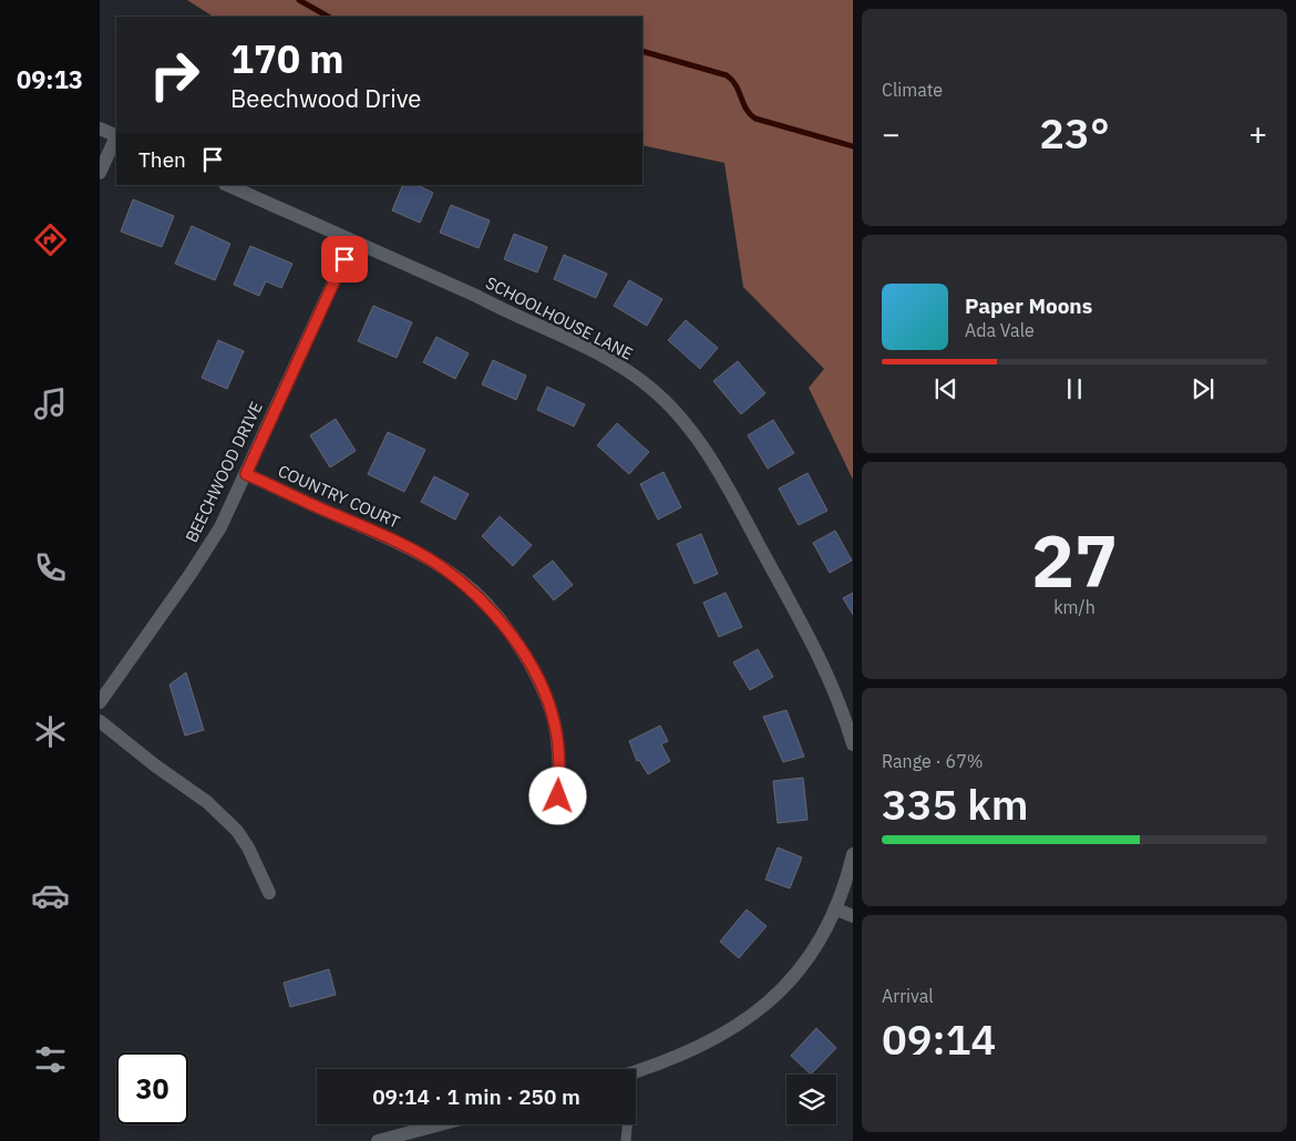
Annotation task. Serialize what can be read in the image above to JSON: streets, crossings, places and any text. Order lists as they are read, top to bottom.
{
  "streets": {
    "street": ["SCHOOLHOUSE LANE", "BEECHWOOD DRIVE", "COUNTRY COURT"]
  },
  "crossings": [
    ["SCHOOLHOUSE LANE", "BEECHWOOD DRIVE"],
    ["BEECHWOOD DRIVE", "COUNTRY COURT"]
  ],
  "page": {
    "tabs": "09:13",
    "tile": [
      "Climate",
      ["27", "km/h"],
      ["Range · 67%", "335 km"],
      ["Arrival", "09:14"]
    ],
    "turn": ["170 m", "Beechwood Drive"],
    "heat": ["−", "23°", "+"],
    "then": "Then",
    "song": ["Paper Moons", "Ada Vale"],
    "limit": "30",
    "trip": "09:14 · 1 min · 250 m"
  }
}
